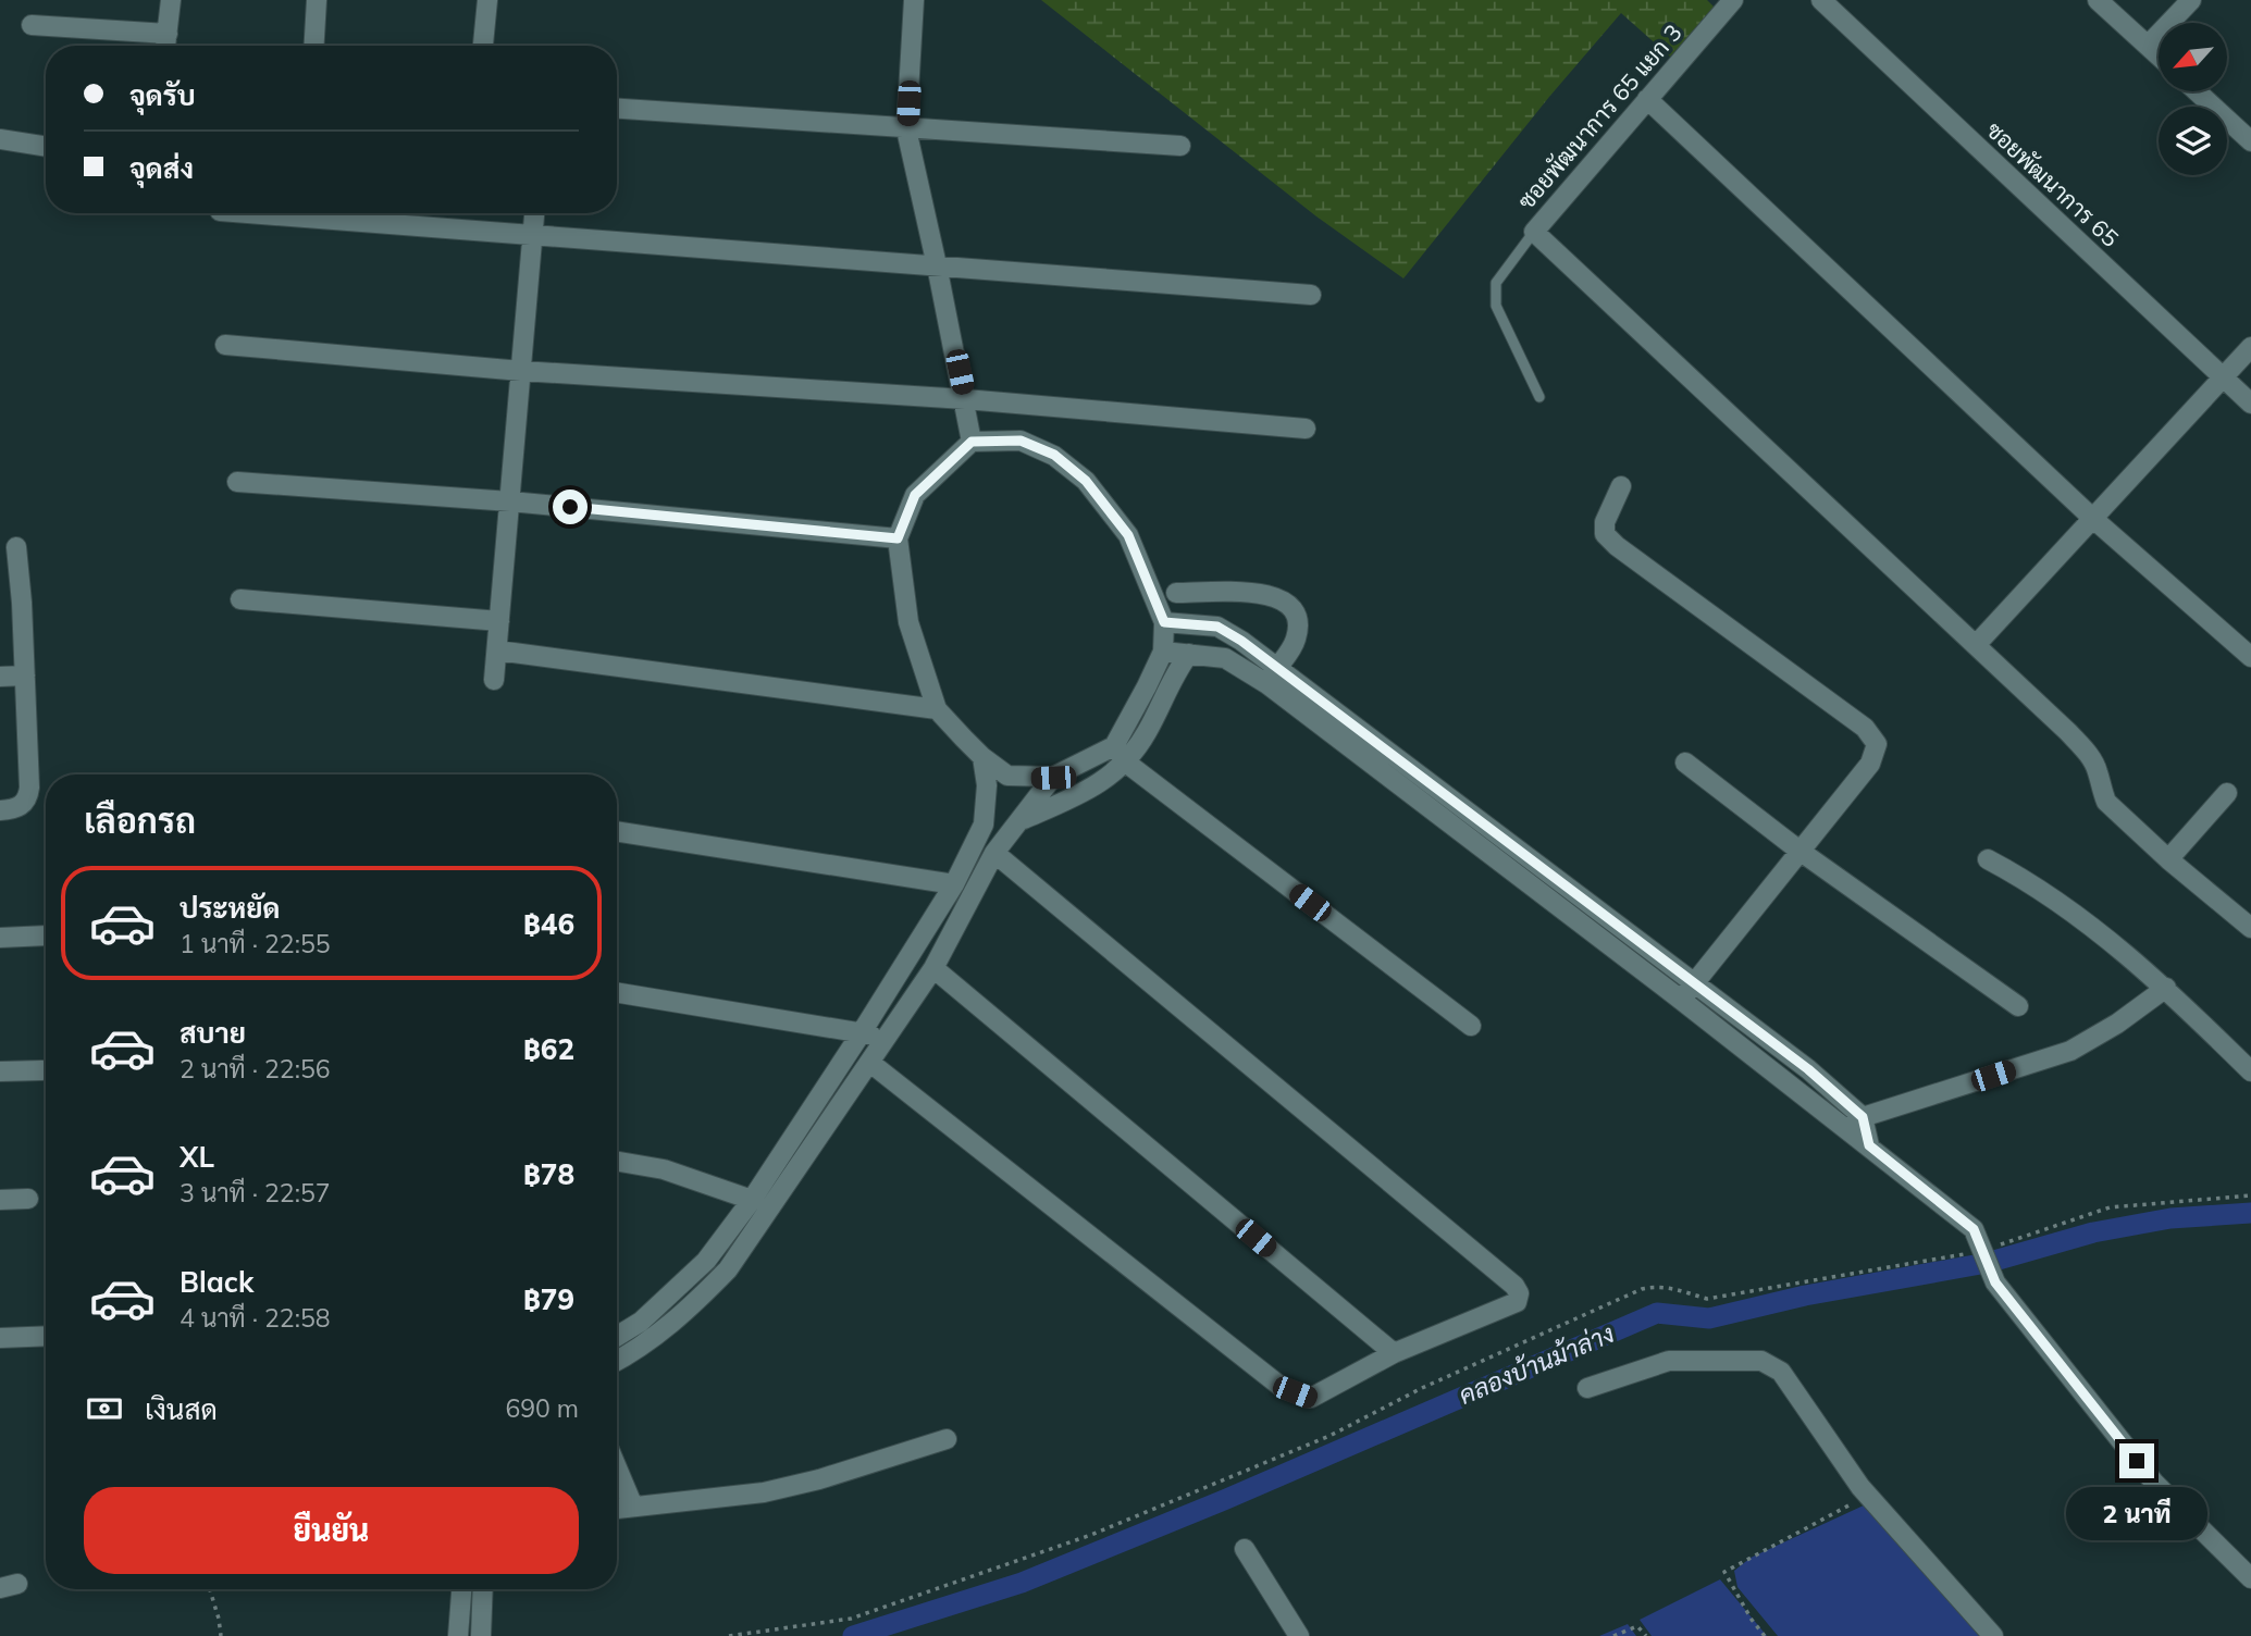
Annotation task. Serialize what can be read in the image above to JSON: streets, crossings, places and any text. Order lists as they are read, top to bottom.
{
  "streets": {
    "street": ["ซอยพัฒนาการ 65 แยก 3", "ซอยพัฒนาการ 65"]
  },
  "water": ["คลองบ้านม้าล่าง"],
  "north": "bottom left",
  "page": {
    "banner": ["จุดรับ", "จุดส่ง"],
    "heading": "เลือกรถ",
    "list": [
      {
        "name": "ประหยัด",
        "note": "1 นาที · 22:55",
        "value": "฿46"
      },
      {
        "name": "สบาย",
        "note": "2 นาที · 22:56",
        "value": "฿62"
      },
      {
        "name": "XL",
        "note": "3 นาที · 22:57",
        "value": "฿78"
      },
      {
        "name": "Black",
        "note": "4 นาที · 22:58",
        "value": "฿79"
      }
    ],
    "pay": ["เงินสด", "690 m"],
    "buttons": "ยืนยัน",
    "bubble": "2 นาที"
  }
}
